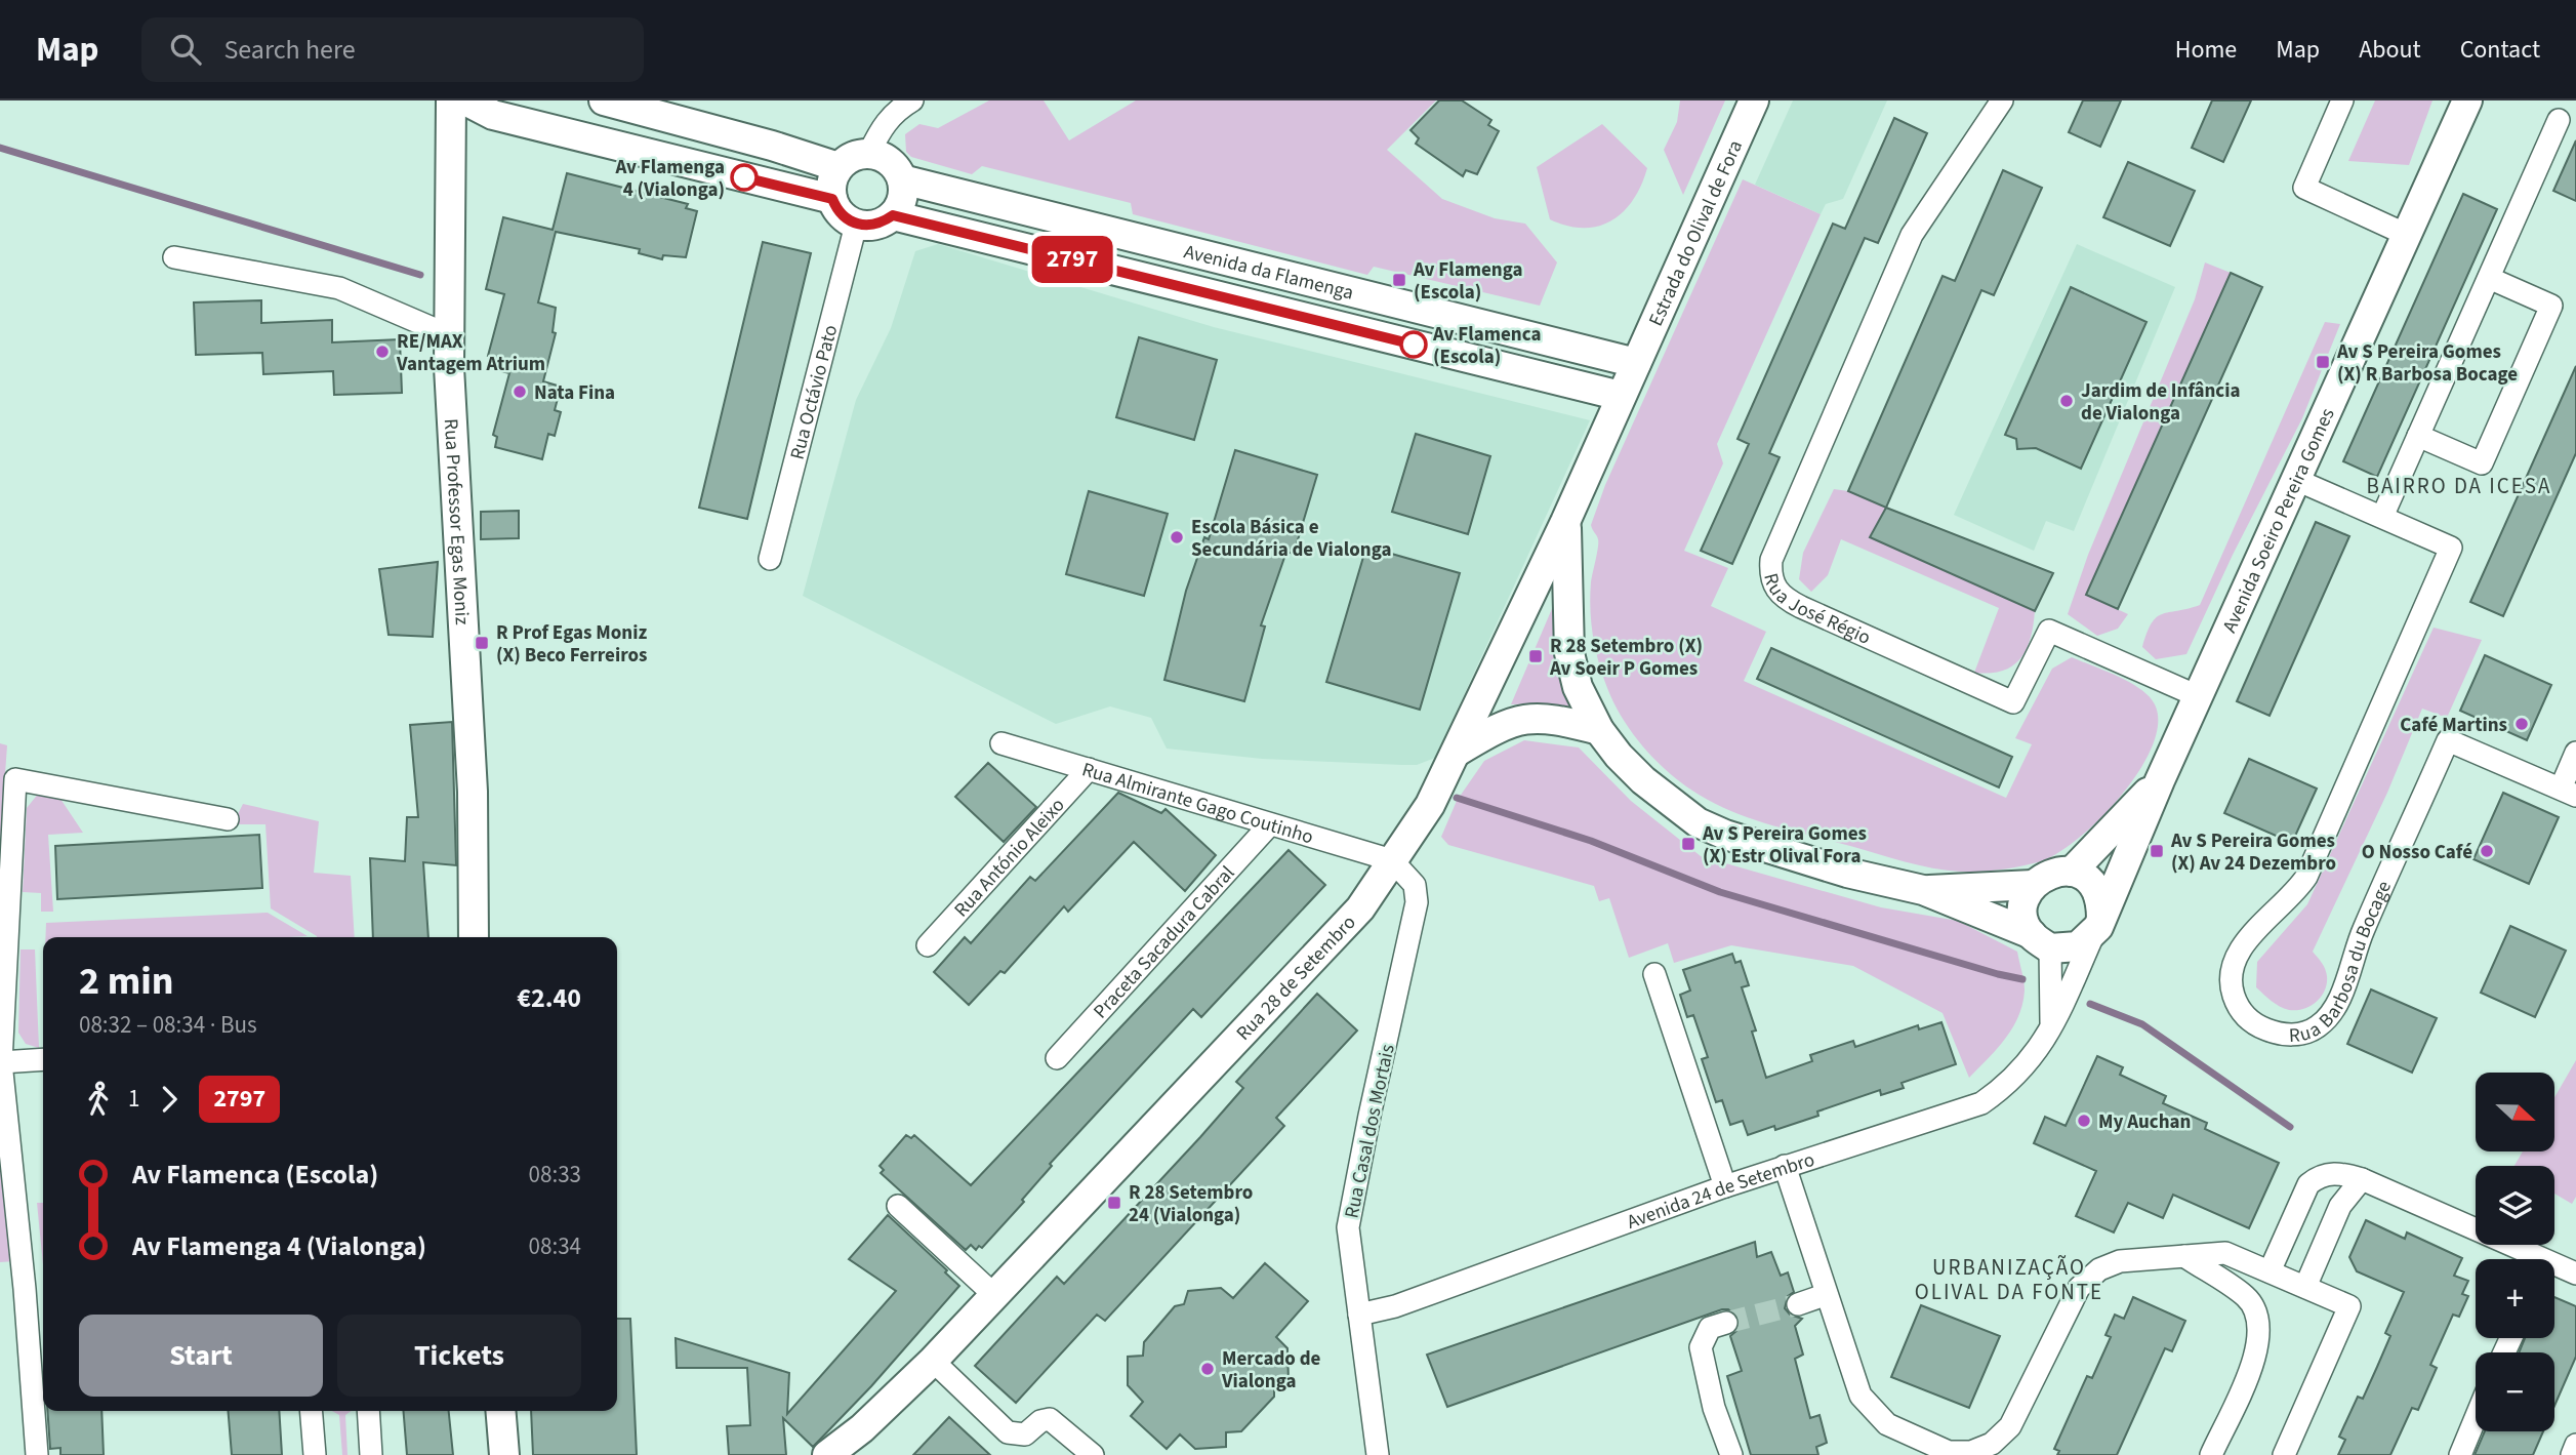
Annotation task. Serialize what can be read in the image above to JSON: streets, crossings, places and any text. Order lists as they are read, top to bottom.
{
  "streets": {
    "street": [
      "Estrada do Olival de Fora",
      "Avenida da Flamenga",
      "Rua Octávio Pato",
      "Avenida Soeiro Pereira Gomes",
      "Rua Professor Egas Moniz",
      "Rua José Régio",
      "Rua Almirante Gago Coutinho",
      "Rua António Aleixo",
      "Praceta Sacadura Cabral",
      "Rua Barbosa du Bocage",
      "Rua 28 de Setembro",
      "Rua Casal dos Mortais",
      "Avenida 24 de Setembro"
    ]
  },
  "crossings": [
    ["Estrada do Olival de Fora", "Avenida da Flamenga"],
    ["Estrada do Olival de Fora", "Rua 28 de Setembro"],
    ["Avenida da Flamenga", "Rua Octávio Pato"],
    ["Avenida da Flamenga", "Rua 28 de Setembro"],
    ["Avenida Soeiro Pereira Gomes", "Rua José Régio"],
    ["Avenida Soeiro Pereira Gomes", "Rua Barbosa du Bocage"],
    ["Avenida Soeiro Pereira Gomes", "Avenida 24 de Setembro"],
    ["Rua Almirante Gago Coutinho", "Rua António Aleixo"],
    ["Rua Almirante Gago Coutinho", "Praceta Sacadura Cabral"],
    ["Rua Almirante Gago Coutinho", "Rua 28 de Setembro"],
    ["Rua Almirante Gago Coutinho", "Rua Casal dos Mortais"],
    ["Rua 28 de Setembro", "Rua Casal dos Mortais"],
    ["Rua Casal dos Mortais", "Avenida 24 de Setembro"]
  ],
  "districts": ["BAIRRO DA ICESA", "URBANIZAÇÃO OLIVAL DA FONTE"],
  "places": {
    "other": [
      "Av Flamenga 4 (Vialonga)",
      "Av Flamenca (Escola)",
      "RE/MAX Vantagem Atrium",
      "Nata Fina",
      "Jardim de Infância de Vialonga",
      "Escola Básica e Secundária de Vialonga",
      "Café Martins",
      "O Nosso Café",
      "My Auchan",
      "Mercado de Vialonga"
    ],
    "transit": [
      "Av Flamenga (Escola)",
      "Av S Pereira Gomes (X) R Barbosa Bocage",
      "R Prof Egas Moniz (X) Beco Ferreiros",
      "R 28 Setembro (X) Av Soeir P Gomes",
      "Av S Pereira Gomes (X) Estr Olival Fora",
      "Av S Pereira Gomes (X) Av 24 Dezembro",
      "R 28 Setembro 24 (Vialonga)"
    ]
  },
  "lines": ["bus line 2797"],
  "north": "right",
  "page": {
    "header": "Map",
    "search": "Search here",
    "nav": [
      "Home",
      "Map",
      "About",
      "Contact"
    ],
    "on_map": "2797",
    "heading": ["2 min", "08:32 – 08:34 · Bus", "€2.40"],
    "legs": ["1", "2797"],
    "map_buttons": ["+", "−"],
    "list": [
      {
        "name": "Av Flamenca (Escola)",
        "value": "08:33"
      },
      {
        "name": "Av Flamenga 4 (Vialonga)",
        "value": "08:34"
      }
    ],
    "buttons": ["Start", "Tickets"]
  }
}
